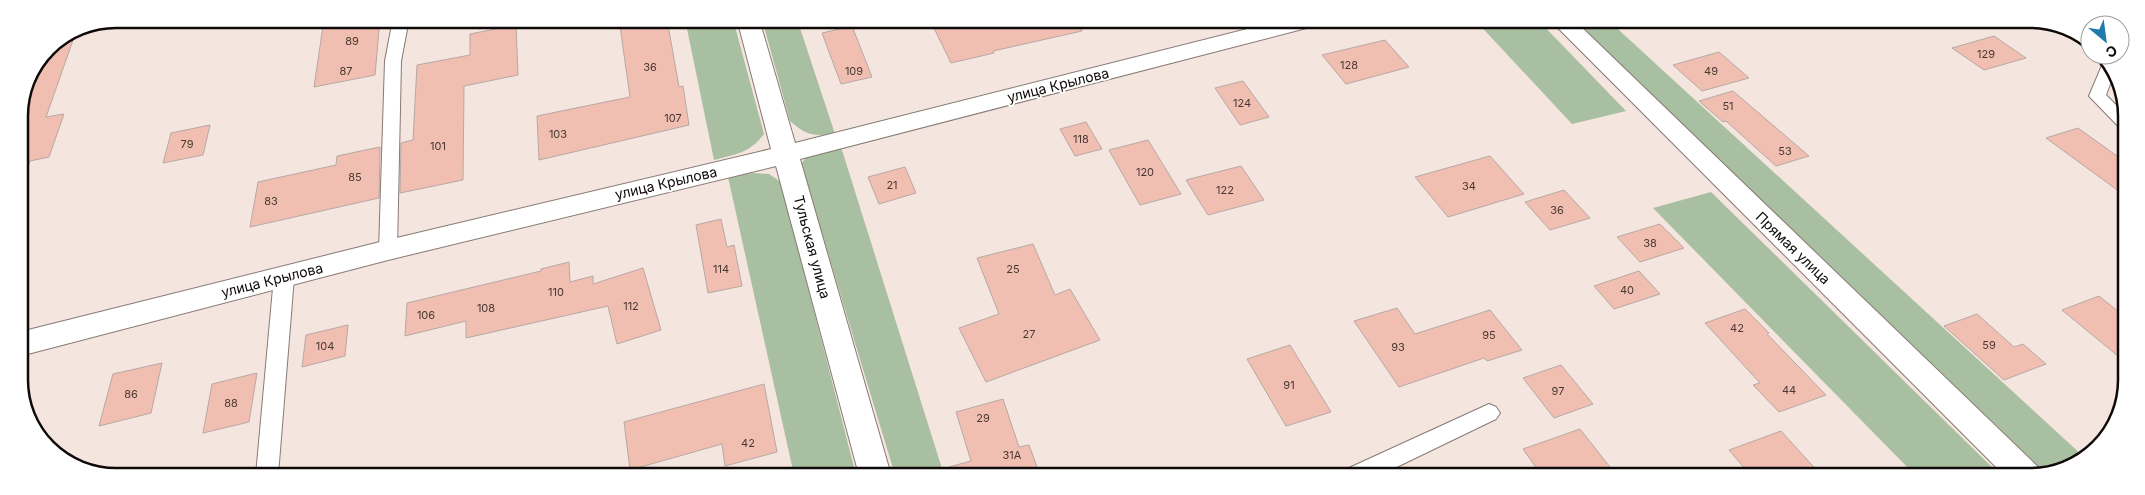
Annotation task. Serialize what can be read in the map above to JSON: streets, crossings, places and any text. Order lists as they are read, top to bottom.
{
  "streets": {
    "street": ["улица Крылова", "Тульская улица", "Прямая улица"]
  },
  "crossings": [
    ["улица Крылова", "Тульская улица"]
  ],
  "house_numbers": [
    "89",
    "129",
    "128",
    "36",
    "87",
    "109",
    "49",
    "124",
    "51",
    "107",
    "103",
    "118",
    "79",
    "101",
    "53",
    "120",
    "85",
    "21",
    "34",
    "122",
    "83",
    "36",
    "38",
    "114",
    "25",
    "40",
    "110",
    "112",
    "108",
    "106",
    "42",
    "27",
    "95",
    "59",
    "104",
    "93",
    "91",
    "44",
    "97",
    "86",
    "88",
    "29",
    "42",
    "31А"
  ],
  "north": "bottom right"
}
